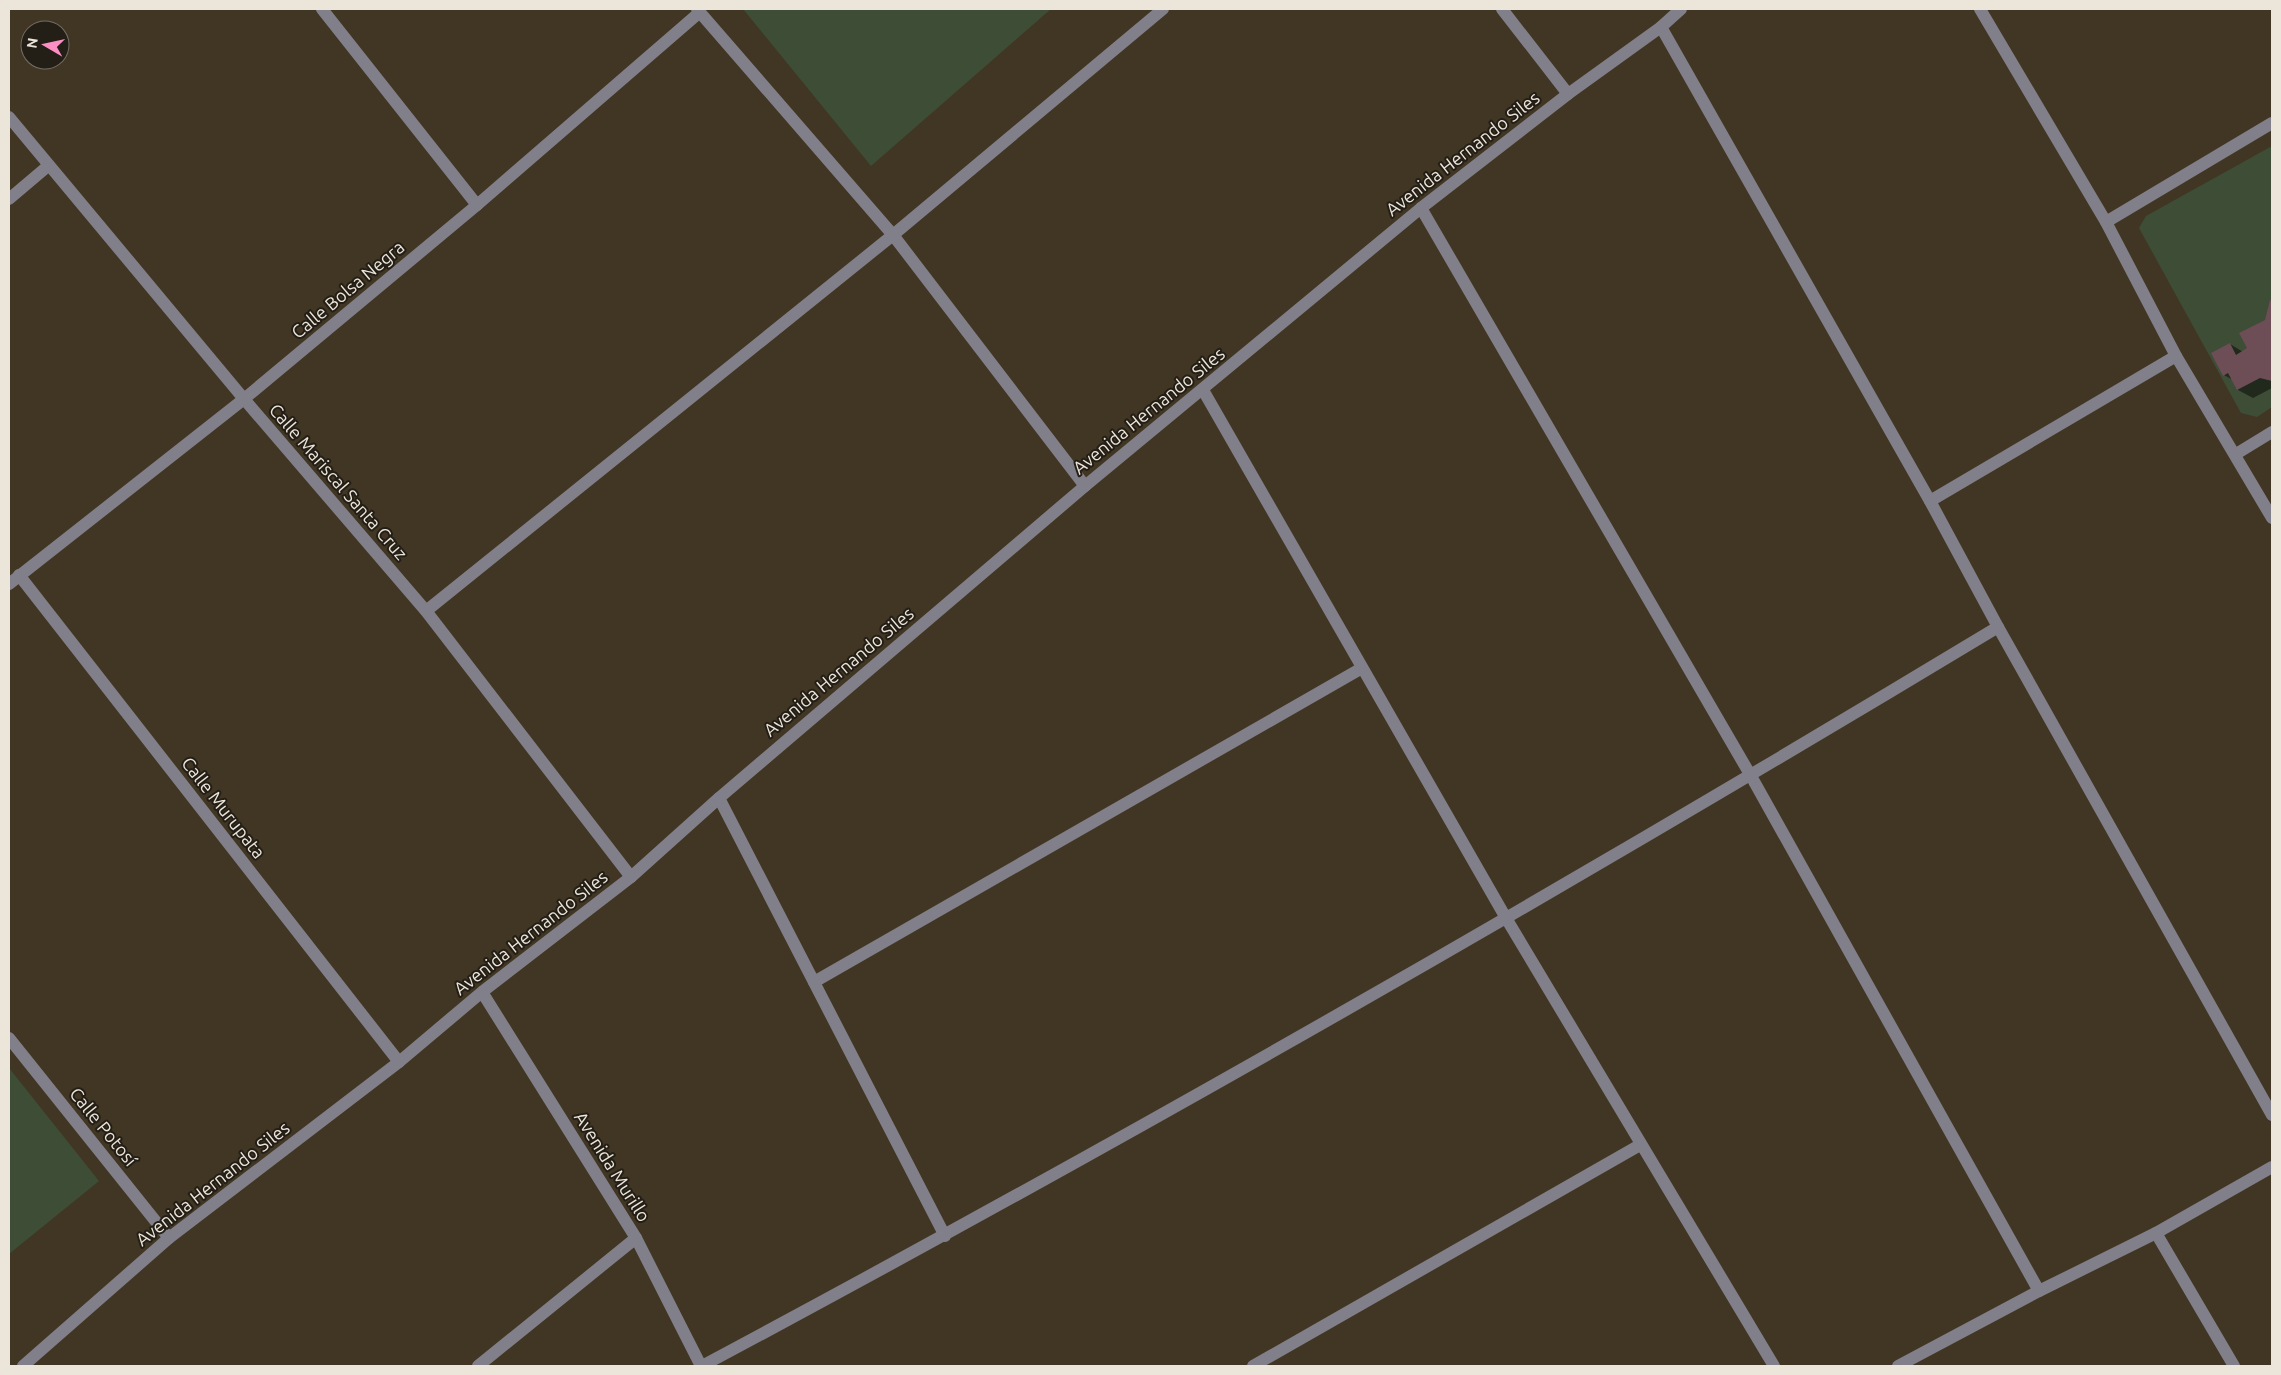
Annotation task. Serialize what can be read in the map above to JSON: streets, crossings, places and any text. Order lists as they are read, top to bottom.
{
  "streets": {
    "street": [
      "Avenida Hernando Siles",
      "Calle Bolsa Negra",
      "Calle Mariscal Santa Cruz",
      "Calle Murupata",
      "Calle Potosí",
      "Avenida Murillo"
    ]
  },
  "crossings": [
    ["Avenida Hernando Siles", "Calle Mariscal Santa Cruz"],
    ["Avenida Hernando Siles", "Calle Murupata"],
    ["Avenida Hernando Siles", "Calle Potosí"],
    ["Avenida Hernando Siles", "Avenida Murillo"],
    ["Calle Bolsa Negra", "Calle Mariscal Santa Cruz"],
    ["Calle Bolsa Negra", "Calle Murupata"]
  ],
  "north": "left"
}
